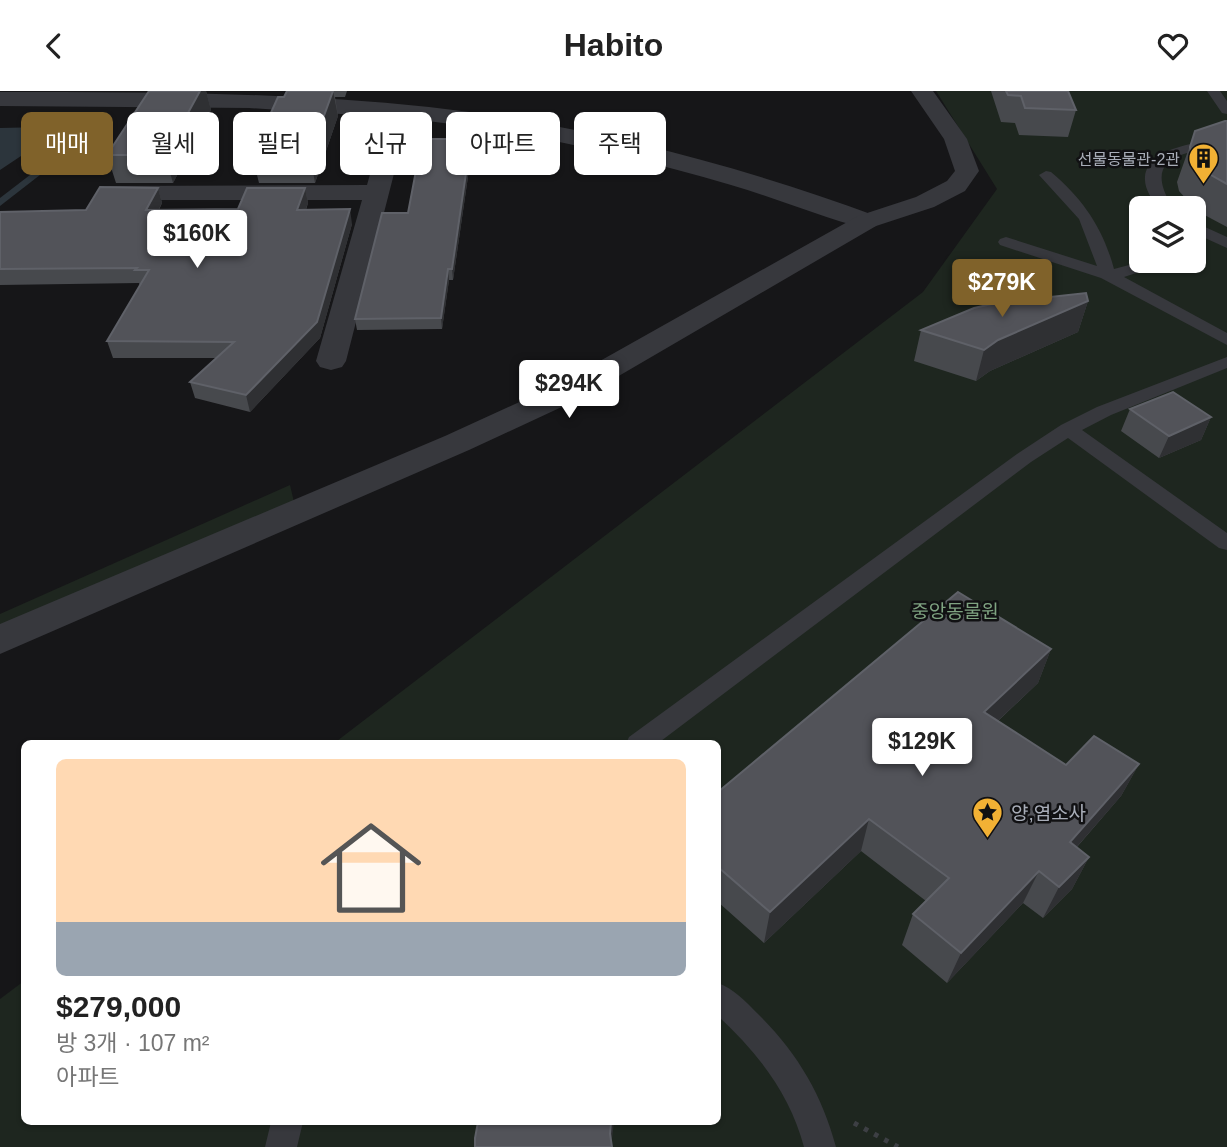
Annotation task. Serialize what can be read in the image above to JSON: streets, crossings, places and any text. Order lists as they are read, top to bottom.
{
  "parks": ["중앙동물원"],
  "places": {
    "building": ["선물동물관-2관"],
    "place": ["양,염소사"]
  },
  "page": {
    "header": "Habito",
    "chip": [
      "매매",
      "월세",
      "필터",
      "신규",
      "아파트",
      "주택"
    ],
    "price": [
      "$160K",
      "$279K",
      "$294K",
      "$129K"
    ],
    "list": [
      {
        "name": "$279,000",
        "note": "방 3개 · 107 m² · 아파트"
      }
    ]
  }
}
